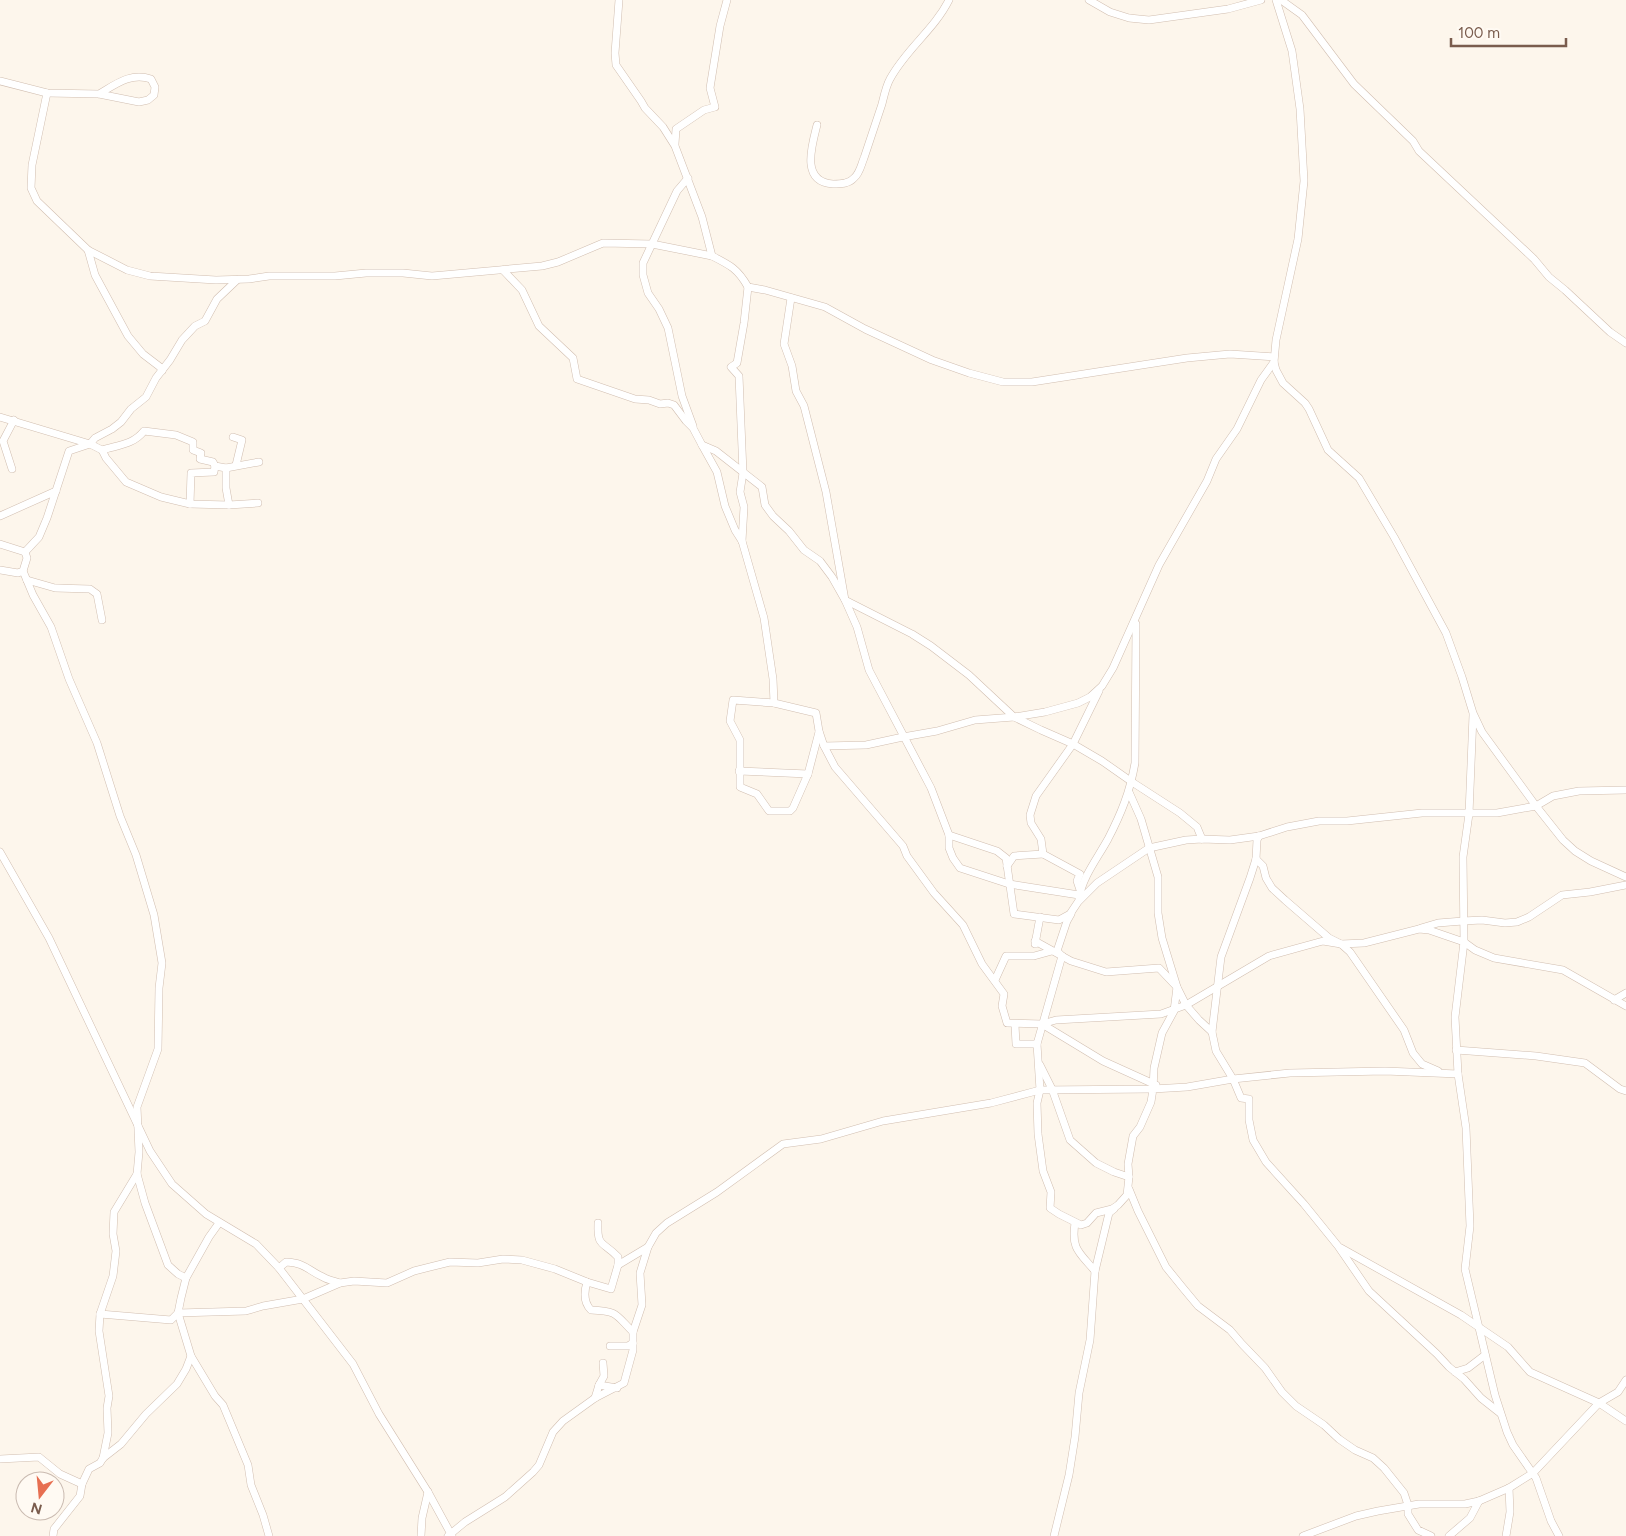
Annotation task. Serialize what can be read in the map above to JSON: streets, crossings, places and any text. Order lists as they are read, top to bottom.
{
  "scale_bar": "100 m",
  "north": "bottom"
}
